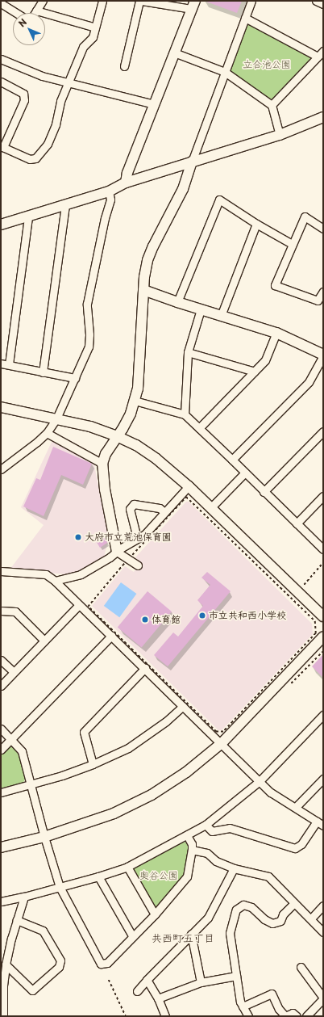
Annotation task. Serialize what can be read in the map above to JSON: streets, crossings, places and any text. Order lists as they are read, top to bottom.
{
  "districts": ["共西町五丁目"],
  "parks": ["立合池公園", "奥谷公園"],
  "places": ["大府市立荒池保育園", "市立共和西小学校", "体育館"],
  "north": "top left"
}
